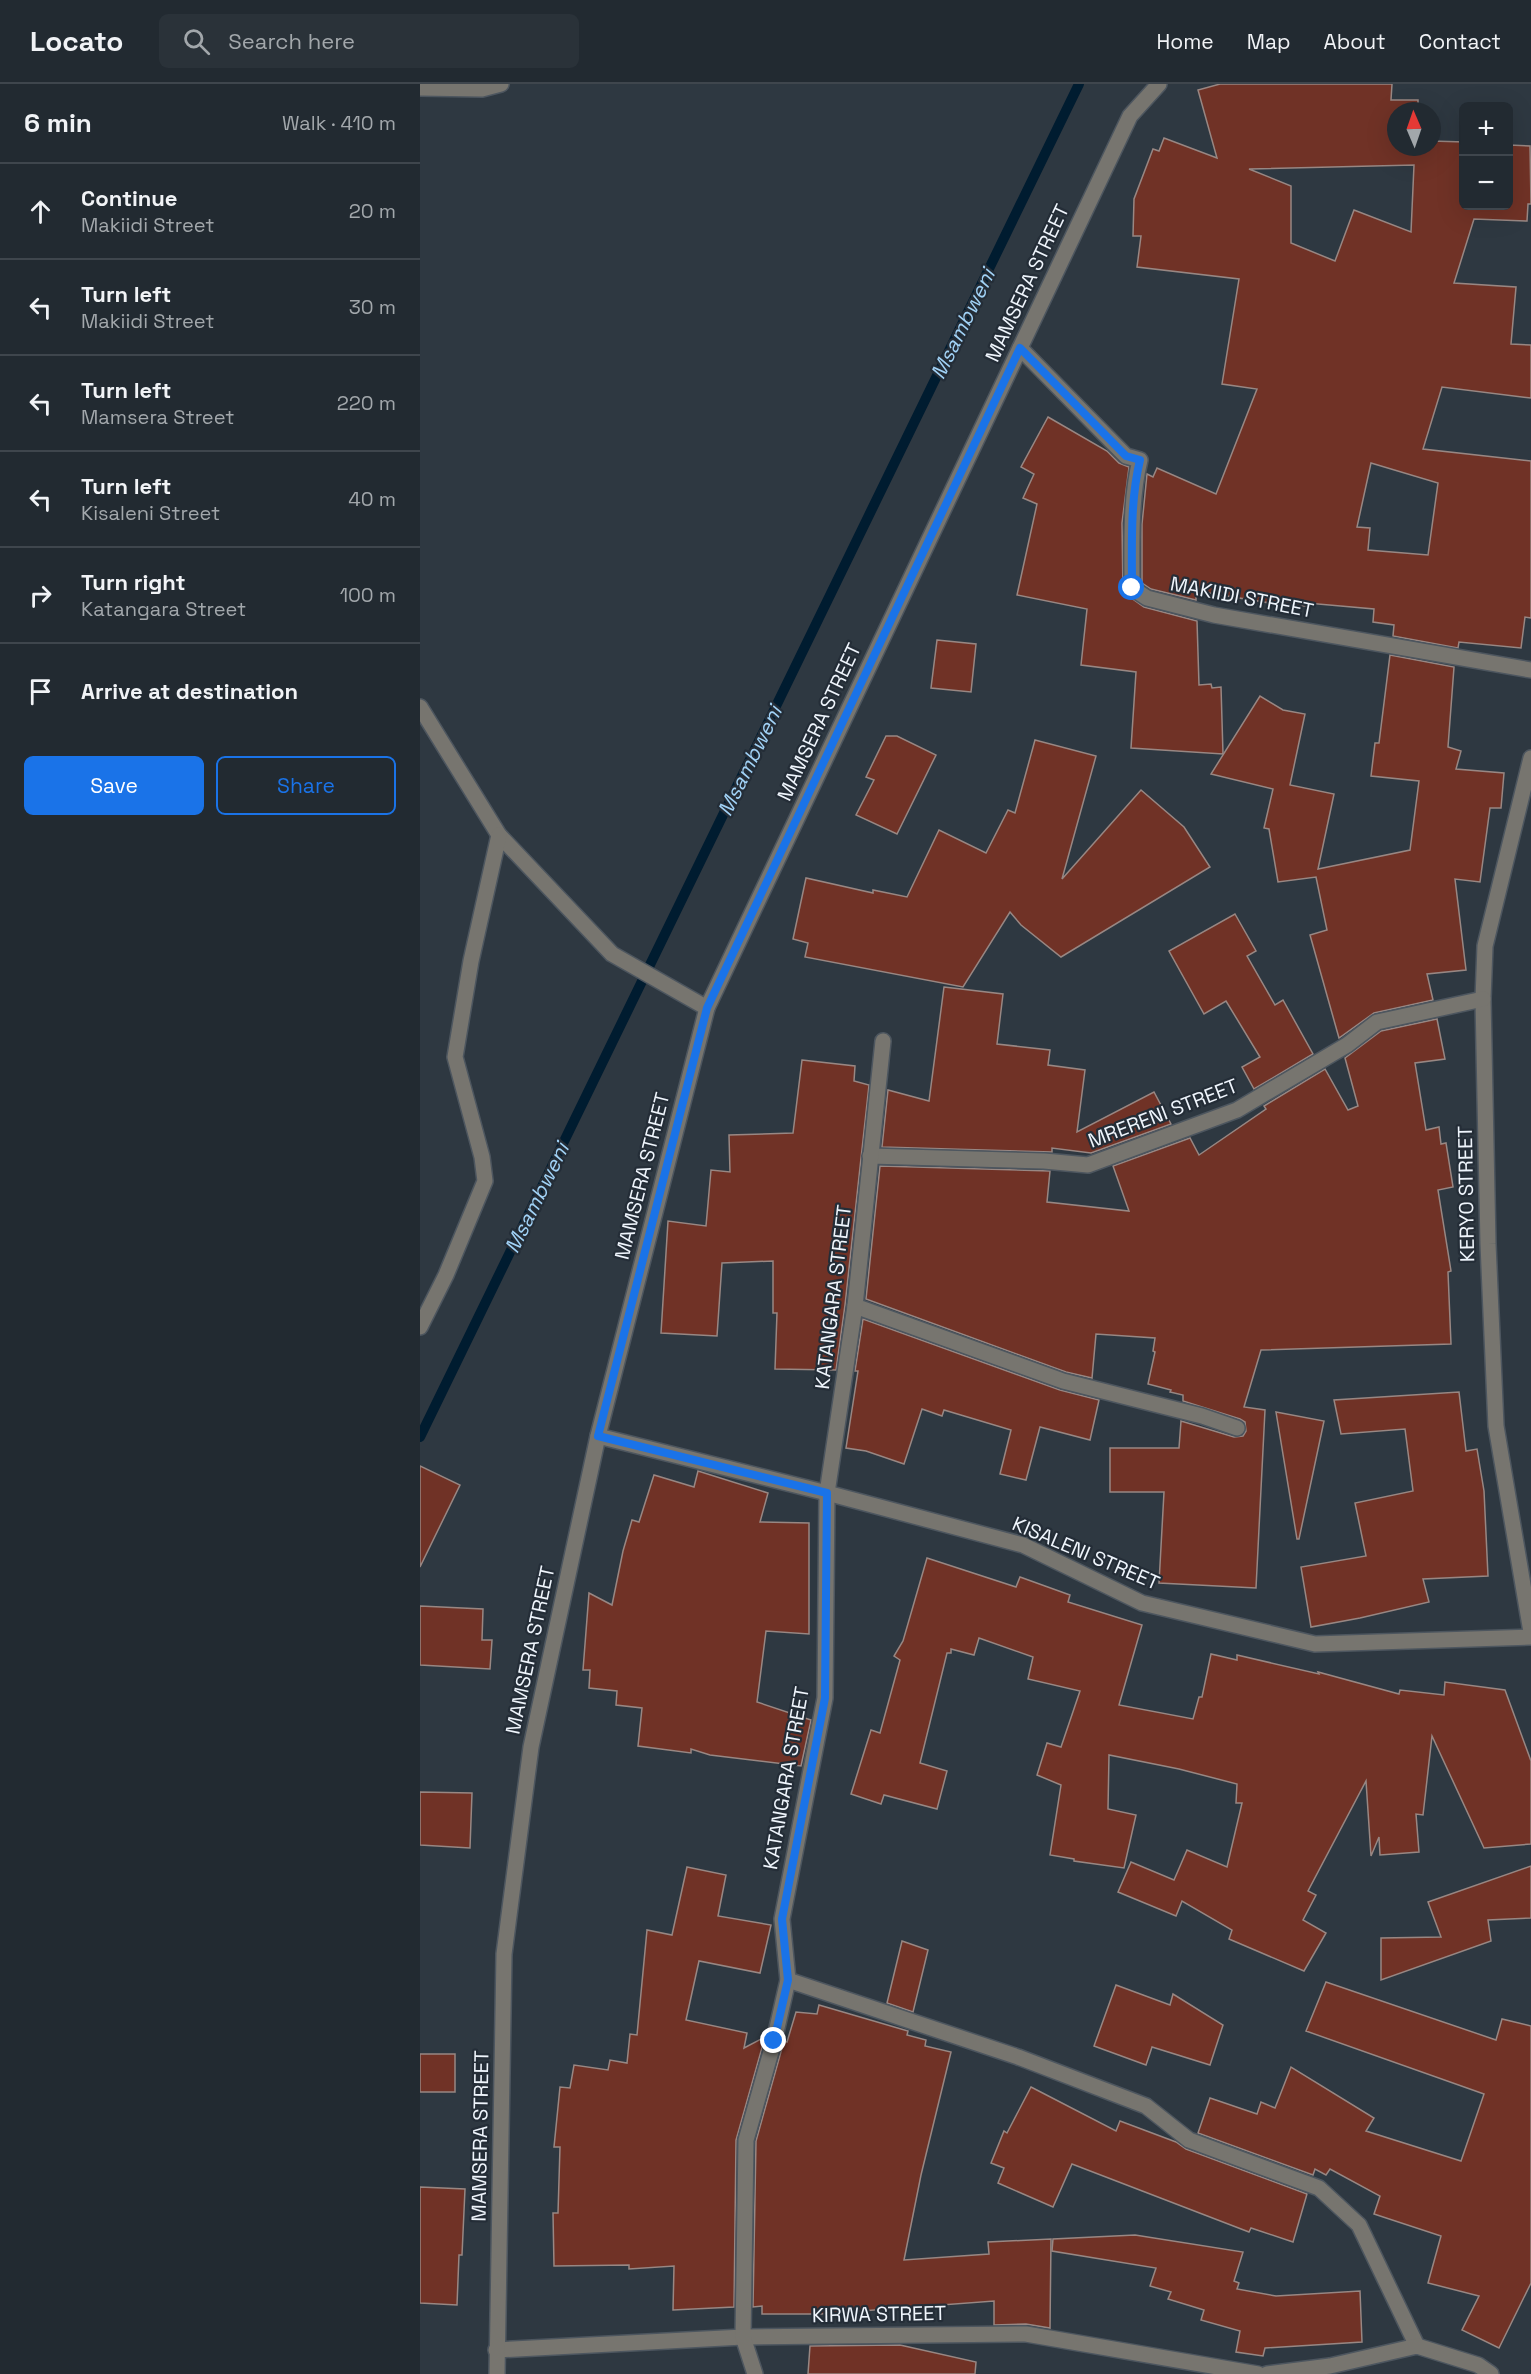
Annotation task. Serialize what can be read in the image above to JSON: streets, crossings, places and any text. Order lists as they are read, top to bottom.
{
  "streets": {
    "street": [
      "MAMSERA STREET",
      "MAKIIDI STREET",
      "MRERENI STREET",
      "KERYO STREET",
      "KATANGARA STREET",
      "KISALENI STREET",
      "KIRWA STREET"
    ]
  },
  "crossings": [
    ["MAMSERA STREET", "MAKIIDI STREET"],
    ["MAMSERA STREET", "KISALENI STREET"],
    ["MAMSERA STREET", "KIRWA STREET"],
    ["MRERENI STREET", "KERYO STREET"],
    ["MRERENI STREET", "KATANGARA STREET"],
    ["KATANGARA STREET", "KISALENI STREET"],
    ["KATANGARA STREET", "KIRWA STREET"]
  ],
  "water": ["Msambweni"],
  "north": "top",
  "page": {
    "header": "Locato",
    "search": "Search here",
    "nav": [
      "Home",
      "Map",
      "About",
      "Contact"
    ],
    "heading": ["6 min", "Walk · 410 m"],
    "map_buttons": ["+", "−"],
    "list": [
      ["Continue", "Makiidi Street", "20 m"],
      ["Turn left", "Makiidi Street", "30 m"],
      ["Turn left", "Mamsera Street", "220 m"],
      ["Turn left", "Kisaleni Street", "40 m"],
      ["Turn right", "Katangara Street", "100 m"],
      "Arrive at destination"
    ],
    "buttons": ["Save", "Share"]
  }
}
